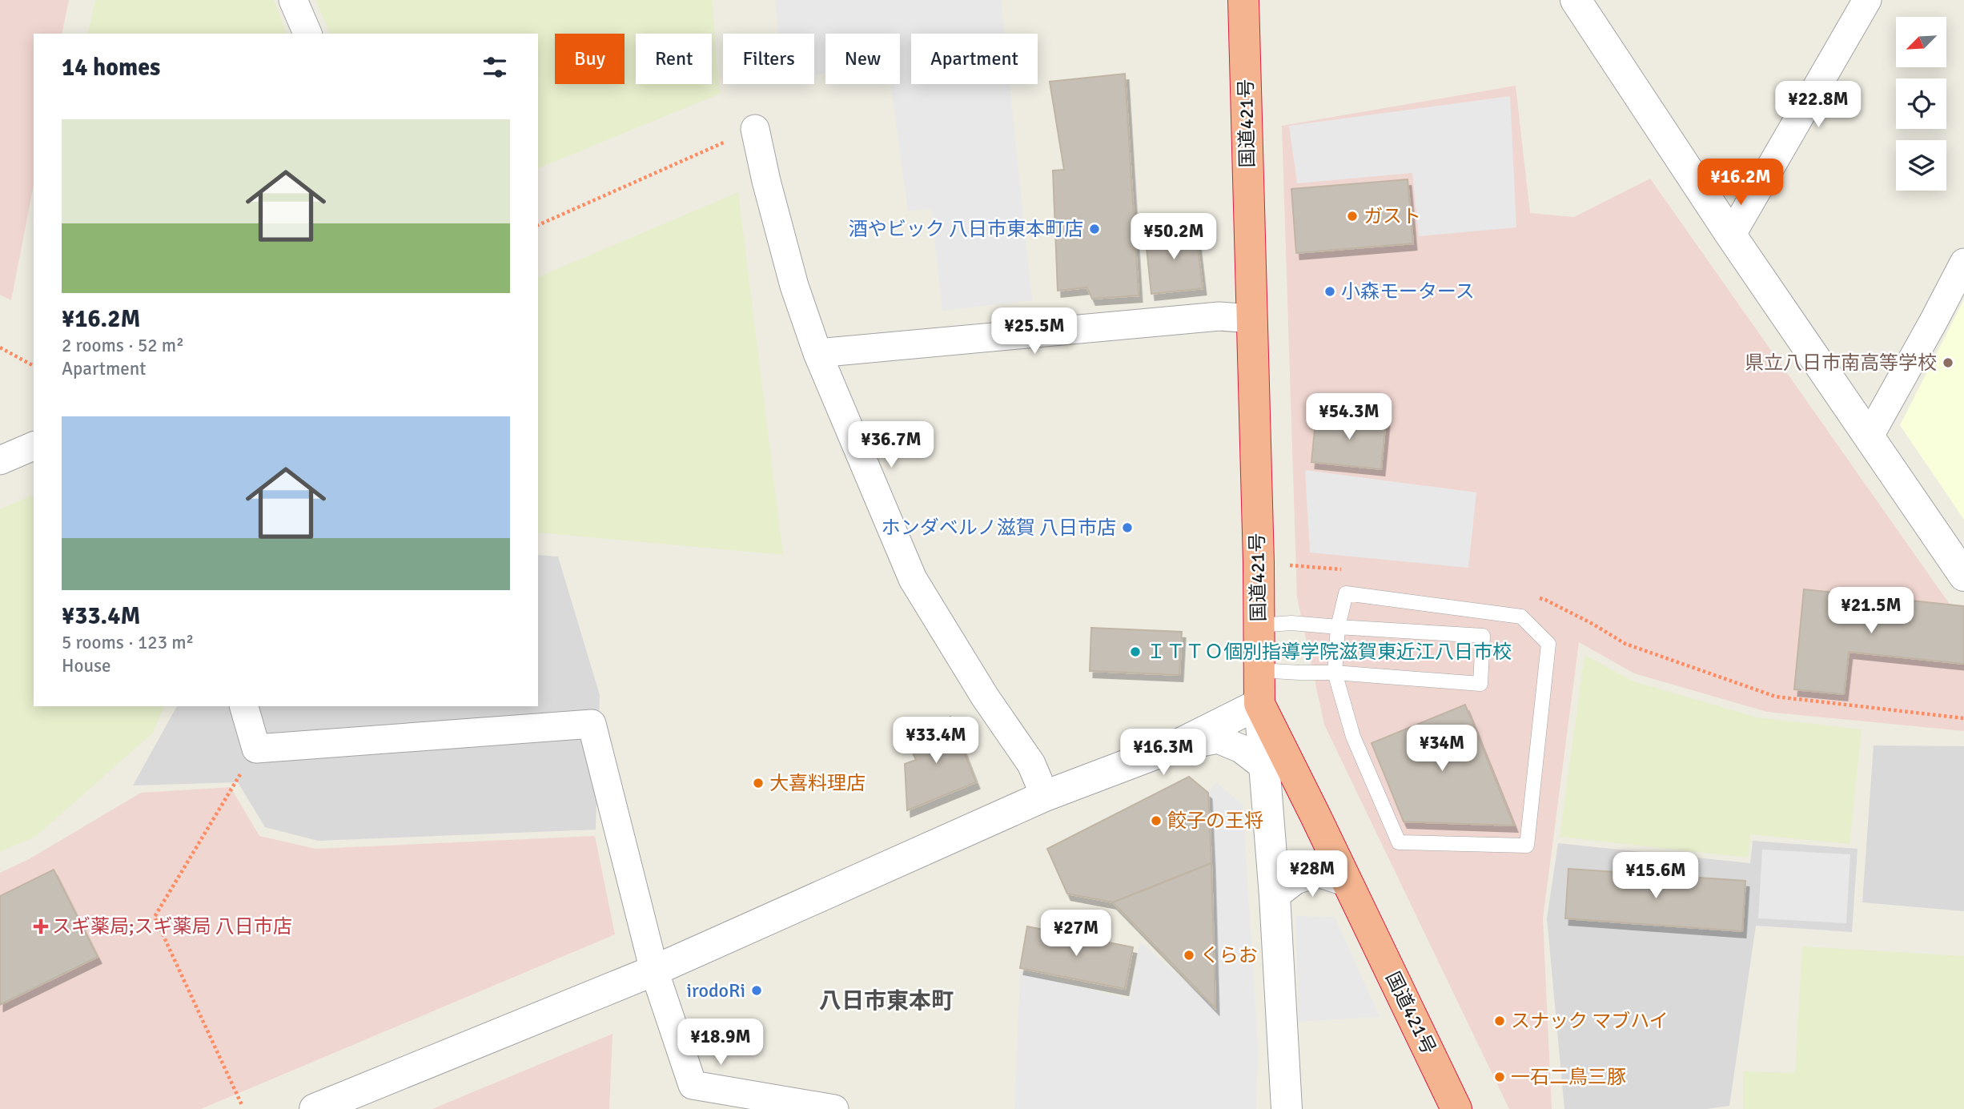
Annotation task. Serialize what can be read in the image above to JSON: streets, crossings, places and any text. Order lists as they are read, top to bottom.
{
  "streets": {
    "highway": ["国道421号"]
  },
  "districts": ["八日市東本町"],
  "places": {
    "other": [
      "ガスト",
      "酒やビック 八日市東本町店",
      "小森モータース",
      "県立八日市南高等学校",
      "ホンダベルノ滋賀 八日市店",
      "ＩＴＴＯ個別指導学院滋賀東近江八日市校",
      "大喜料理店",
      "餃子の王将",
      "くらお",
      "irodoRi",
      "スナック マブハイ",
      "一石二鳥三豚"
    ],
    "health": ["スギ薬局;スギ薬局 八日市店"]
  },
  "north": "bottom left",
  "page": {
    "chip": [
      "Buy",
      "Rent",
      "Filters",
      "New",
      "Apartment"
    ],
    "heading": "14 homes",
    "price": [
      "¥22.8M",
      "¥16.2M",
      "¥50.2M",
      "¥25.5M",
      "¥54.3M",
      "¥36.7M",
      "¥21.5M",
      "¥33.4M",
      "¥34M",
      "¥16.3M",
      "¥28M",
      "¥15.6M",
      "¥27M",
      "¥18.9M"
    ],
    "list": [
      {
        "name": "¥16.2M",
        "note": "2 rooms · 52 m² · Apartment"
      },
      {
        "name": "¥33.4M",
        "note": "5 rooms · 123 m² · House"
      }
    ]
  }
}
